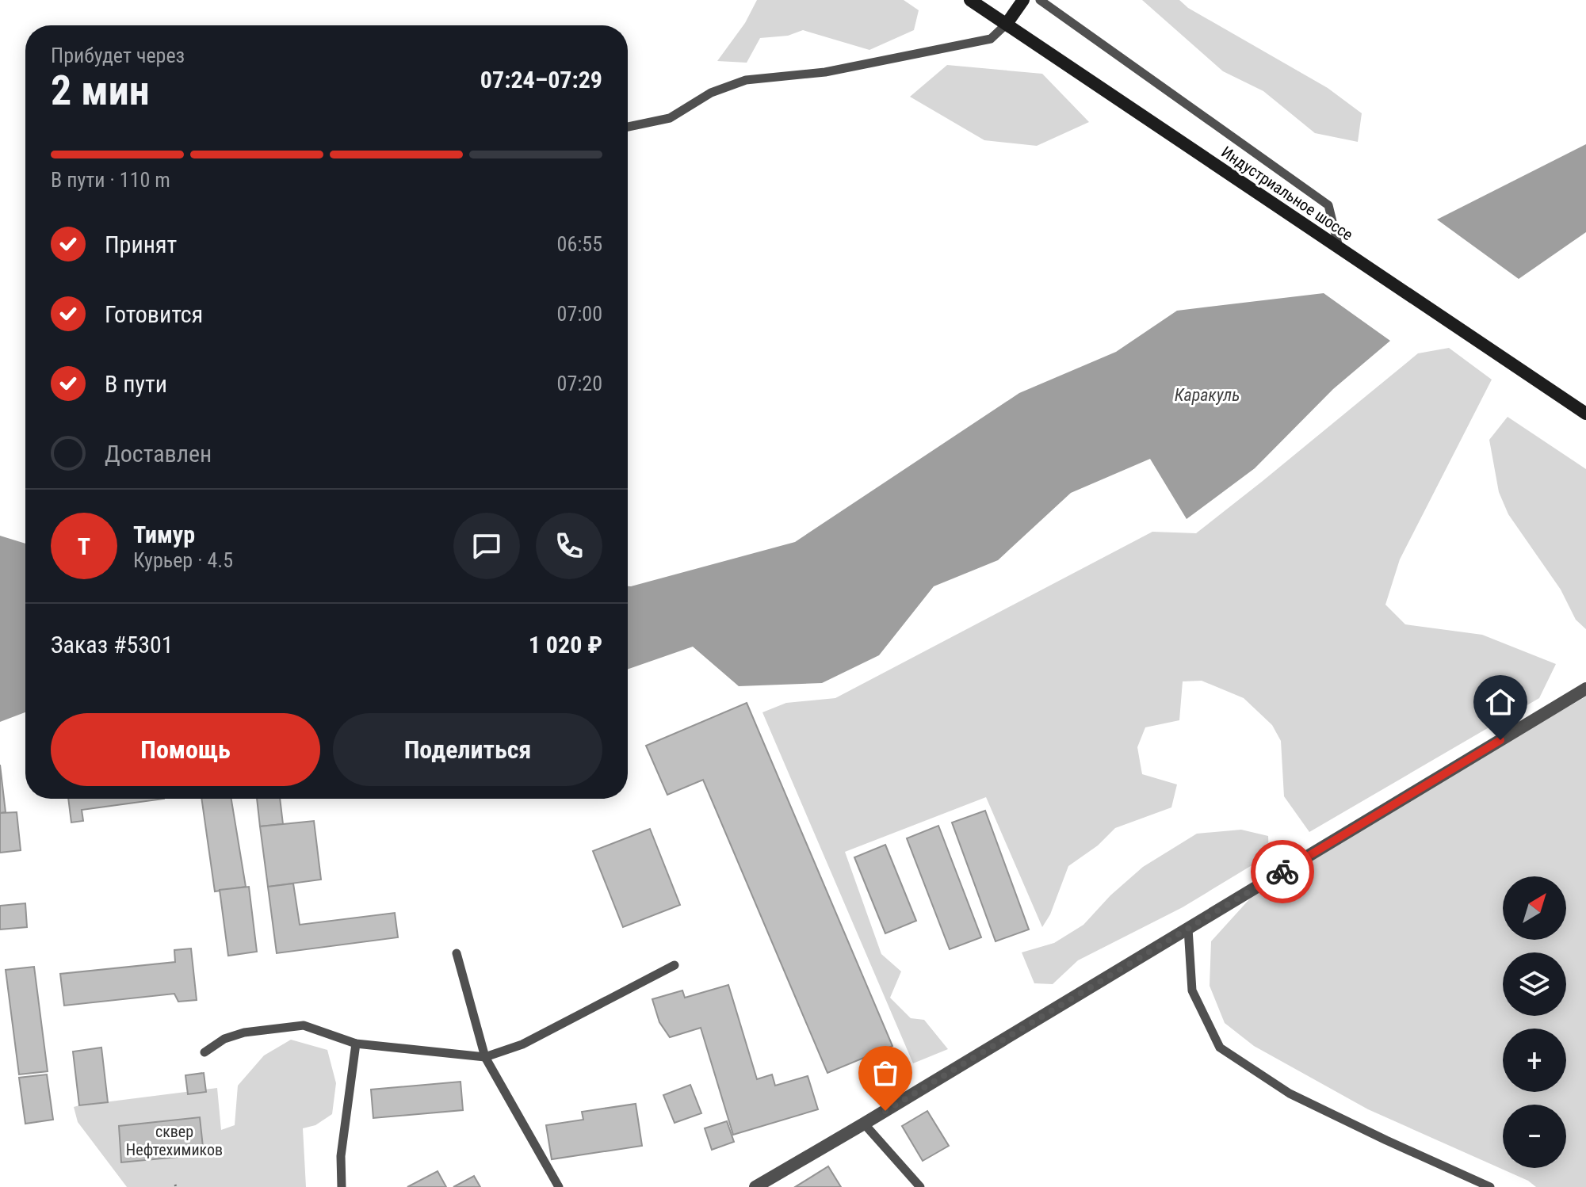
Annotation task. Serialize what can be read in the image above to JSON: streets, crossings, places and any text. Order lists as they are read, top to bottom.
{
  "streets": {
    "main road": ["Индустриальное шоссе"]
  },
  "water": ["Каракуль"],
  "parks": ["сквер Нефтехимиков"],
  "north": "top right",
  "page": {
    "heading": ["2 мин", "Прибудет через", "07:24–07:29"],
    "panel": [
      "Тимур",
      "Курьер · 4.5",
      "Заказ #5301",
      "1 020 ₽"
    ],
    "bar": "В пути · 110 m",
    "list": [
      ["Принят", "06:55"],
      ["Готовится", "07:00"],
      ["В пути", "07:20"],
      "Доставлен"
    ],
    "round": "Т",
    "buttons": ["Помощь", "Поделиться"],
    "map_buttons": ["+", "−"]
  }
}
